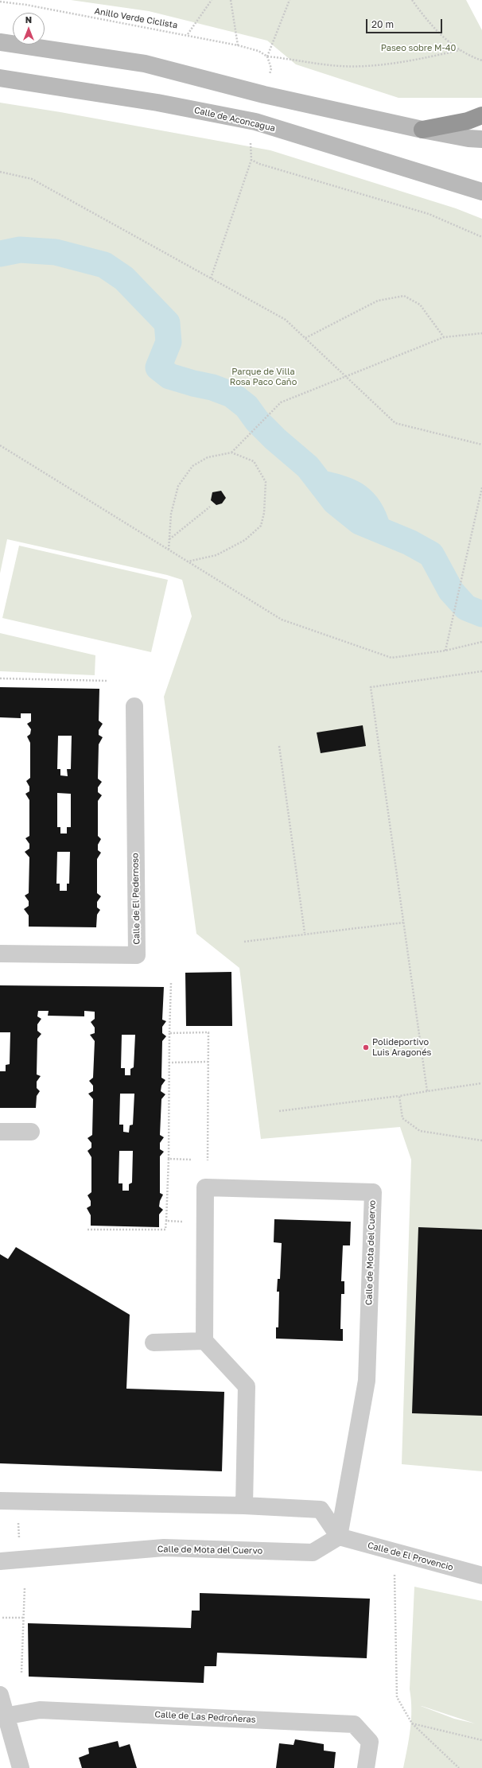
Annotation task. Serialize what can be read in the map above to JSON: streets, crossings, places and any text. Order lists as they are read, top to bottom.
{
  "streets": {
    "main road": ["Calle de Aconcagua"],
    "street": [
      "Calle de El Pedernoso",
      "Calle de Mota del Cuervo",
      "Calle de El Provencio",
      "Calle de Las Pedroñeras"
    ],
    "path": ["Anillo Verde Ciclista"]
  },
  "crossings": [
    ["Calle de Mota del Cuervo", "Calle de El Provencio"]
  ],
  "parks": ["Paseo sobre M-40", "Parque de Villa Rosa Paco Caño"],
  "places": ["Polideportivo Luis Aragonés"],
  "scale_bar": "20 m",
  "north": "top"
}
